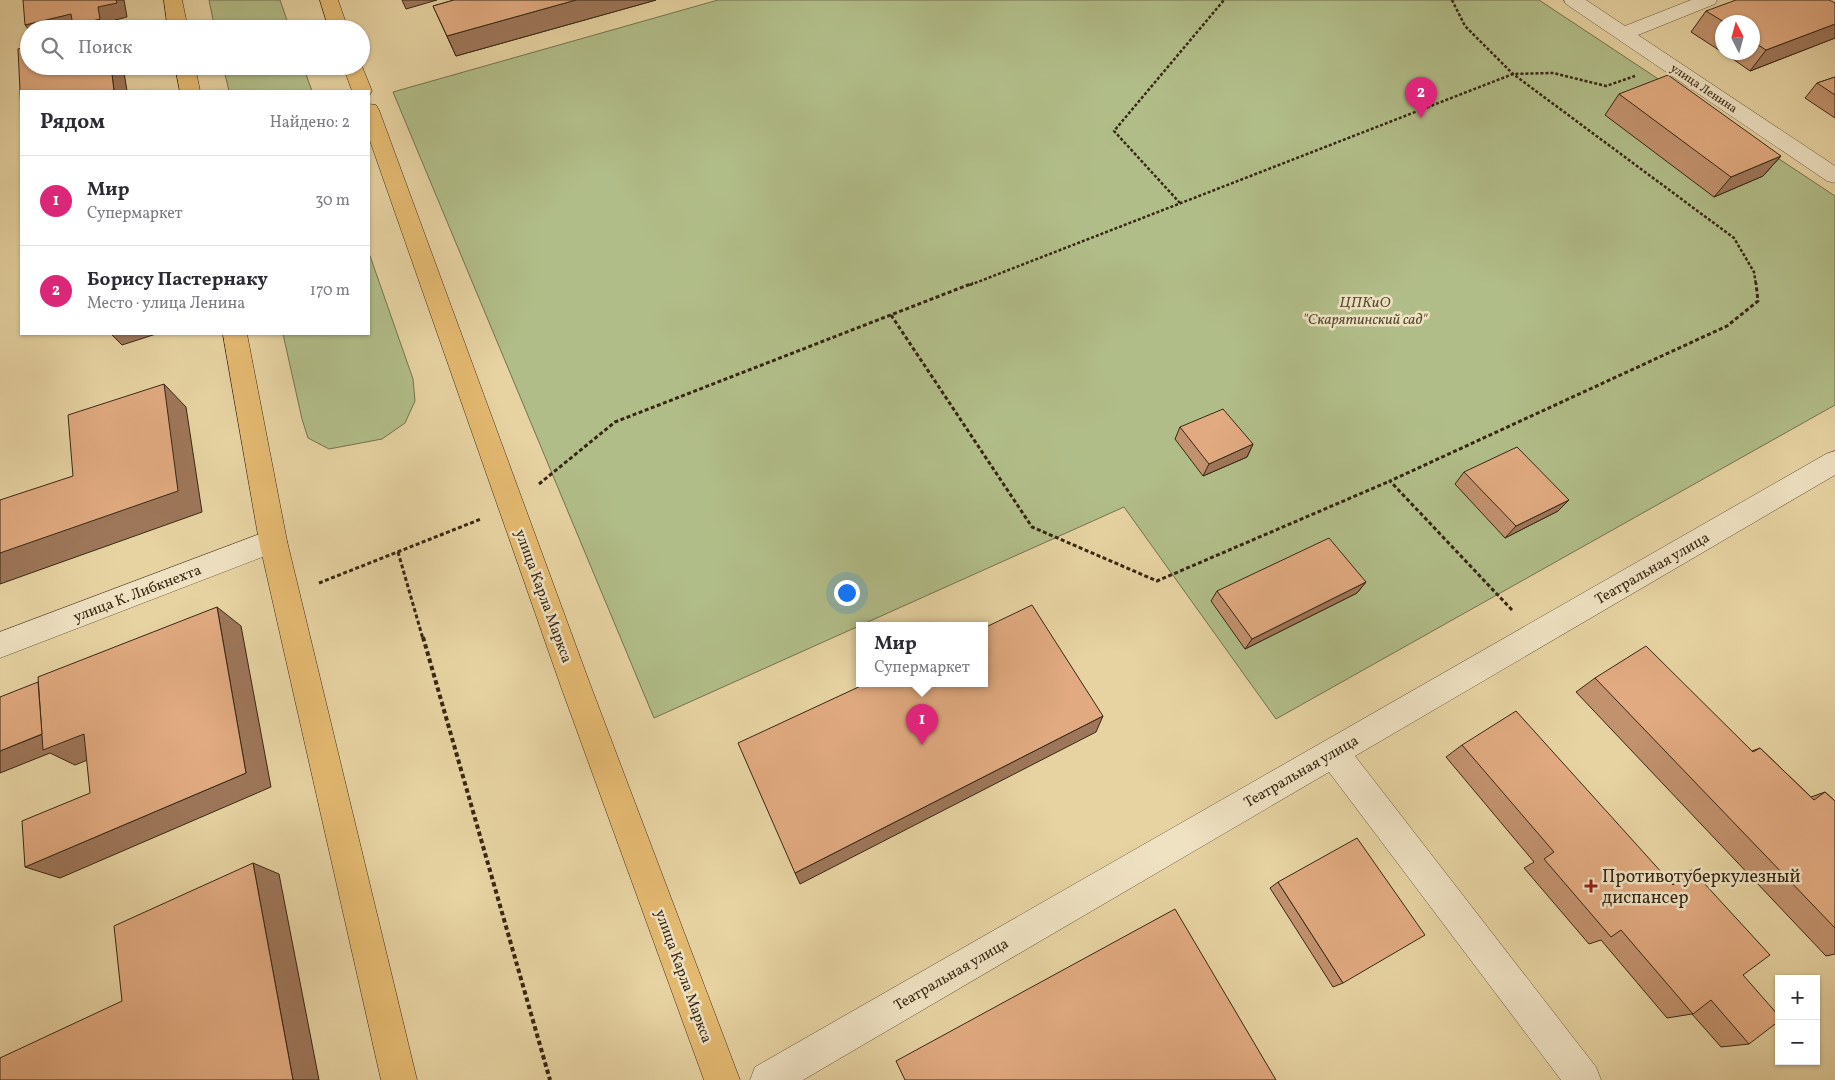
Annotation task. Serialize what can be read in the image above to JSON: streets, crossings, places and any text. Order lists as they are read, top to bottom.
{
  "streets": {
    "main road": ["улица Карла Маркса"],
    "street": ["улица Ленина", "Театральная улица", "улица К. Либкнехта"]
  },
  "parks": ["ЦПКиО \"Скарятинский сад\""],
  "places": {
    "health": ["Противотуберкулезный диспансер"]
  },
  "north": "top",
  "page": {
    "search": "Поиск",
    "pins": ["2", "1"],
    "heading": ["Рядом", "Найдено: 2"],
    "list": [
      {
        "mark": "1",
        "name": "Мир",
        "note": "Супермаркет",
        "value": "30 m"
      },
      {
        "mark": "2",
        "name": "Борису Пастернаку",
        "note": "Место · улица Ленина",
        "value": "170 m"
      }
    ],
    "popup": ["Мир", "Супермаркет"],
    "map_buttons": ["+", "−"]
  }
}
